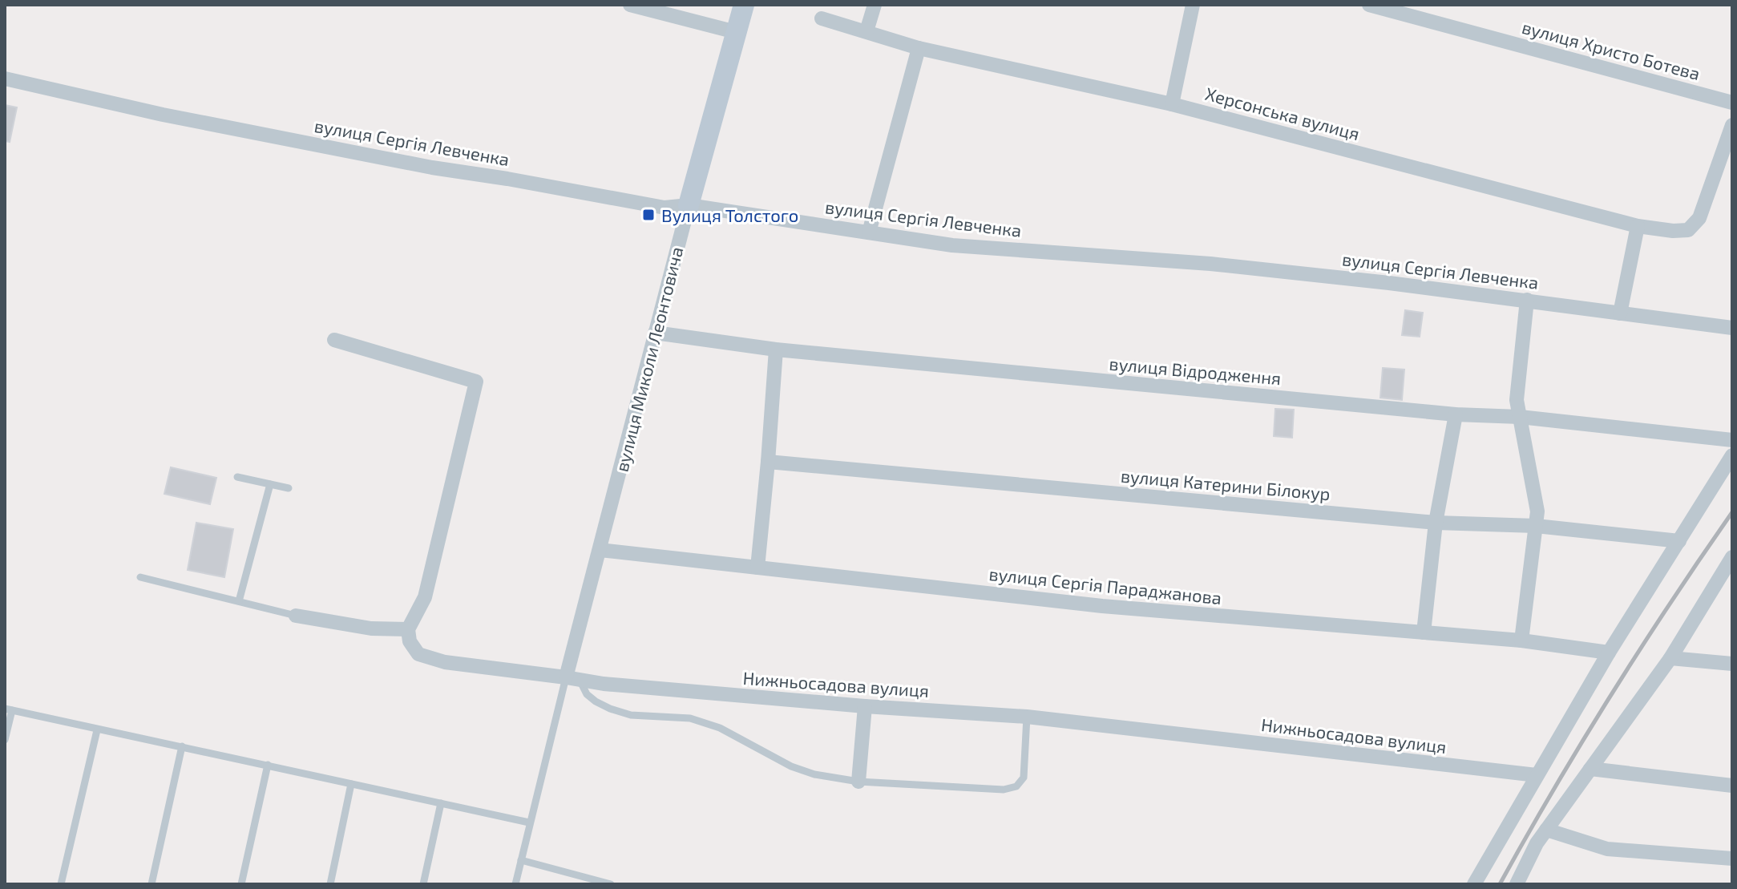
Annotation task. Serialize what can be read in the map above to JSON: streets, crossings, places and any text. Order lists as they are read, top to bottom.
{
  "streets": {
    "street": [
      "вулиця Христо Ботева",
      "Херсонська вулиця",
      "вулиця Сергія Левченка",
      "вулиця Миколи Леонтовича",
      "вулиця Відродження",
      "вулиця Катерини Білокур",
      "вулиця Сергія Параджанова",
      "Нижньосадова вулиця"
    ]
  },
  "crossings": [
    ["вулиця Сергія Левченка", "вулиця Миколи Леонтовича"],
    ["вулиця Миколи Леонтовича", "вулиця Відродження"],
    ["вулиця Миколи Леонтовича", "вулиця Сергія Параджанова"],
    ["вулиця Миколи Леонтовича", "Нижньосадова вулиця"]
  ],
  "places": {
    "transit": ["Вулиця Толстого"]
  }
}
